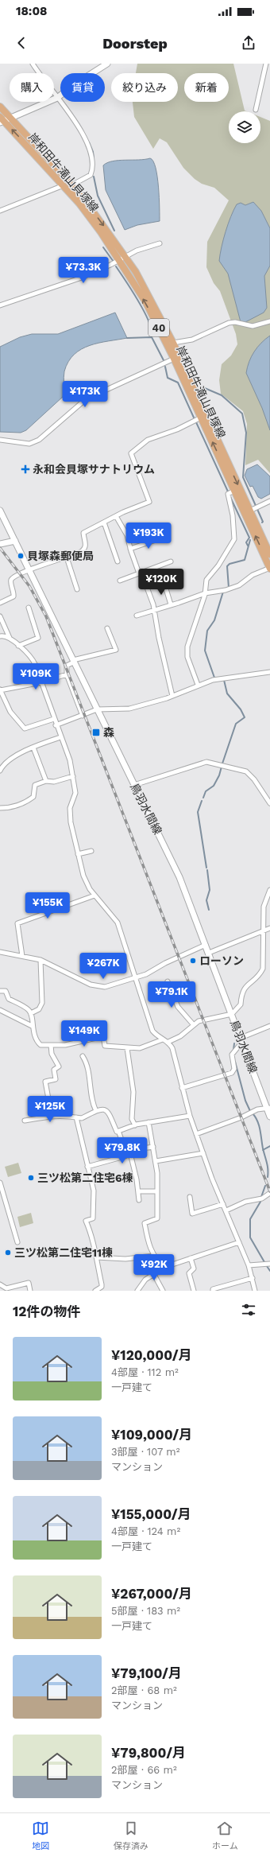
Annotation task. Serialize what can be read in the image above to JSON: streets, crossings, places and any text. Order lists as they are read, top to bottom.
{
  "streets": {
    "main road": ["岸和田牛滝山貝塚線", "40"],
    "street": ["鳥羽水間線"]
  },
  "places": {
    "health": ["永和会貝塚サナトリウム"],
    "other": [
      "貝塚森郵便局",
      "ローソン",
      "三ツ松第二住宅6棟",
      "三ツ松第二住宅11棟"
    ],
    "transit": ["森"]
  },
  "page": {
    "status": "18:08",
    "header": "Doorstep",
    "chip": [
      "購入",
      "賃貸",
      "絞り込み",
      "新着"
    ],
    "price": [
      "¥73.3K",
      "¥173K",
      "¥193K",
      "¥120K",
      "¥109K",
      "¥155K",
      "¥267K",
      "¥79.1K",
      "¥149K",
      "¥125K",
      "¥79.8K",
      "¥92K"
    ],
    "heading": "12件の物件",
    "list": [
      {
        "name": "¥120,000/月",
        "note": "4部屋 · 112 m² · 一戸建て"
      },
      {
        "name": "¥109,000/月",
        "note": "3部屋 · 107 m² · マンション"
      },
      {
        "name": "¥155,000/月",
        "note": "4部屋 · 124 m² · 一戸建て"
      },
      {
        "name": "¥267,000/月",
        "note": "5部屋 · 183 m² · 一戸建て"
      },
      {
        "name": "¥79,100/月",
        "note": "2部屋 · 68 m² · マンション"
      },
      {
        "name": "¥79,800/月",
        "note": "2部屋 · 66 m² · マンション"
      }
    ],
    "tabs": ["地図", "保存済み", "ホーム"]
  }
}
